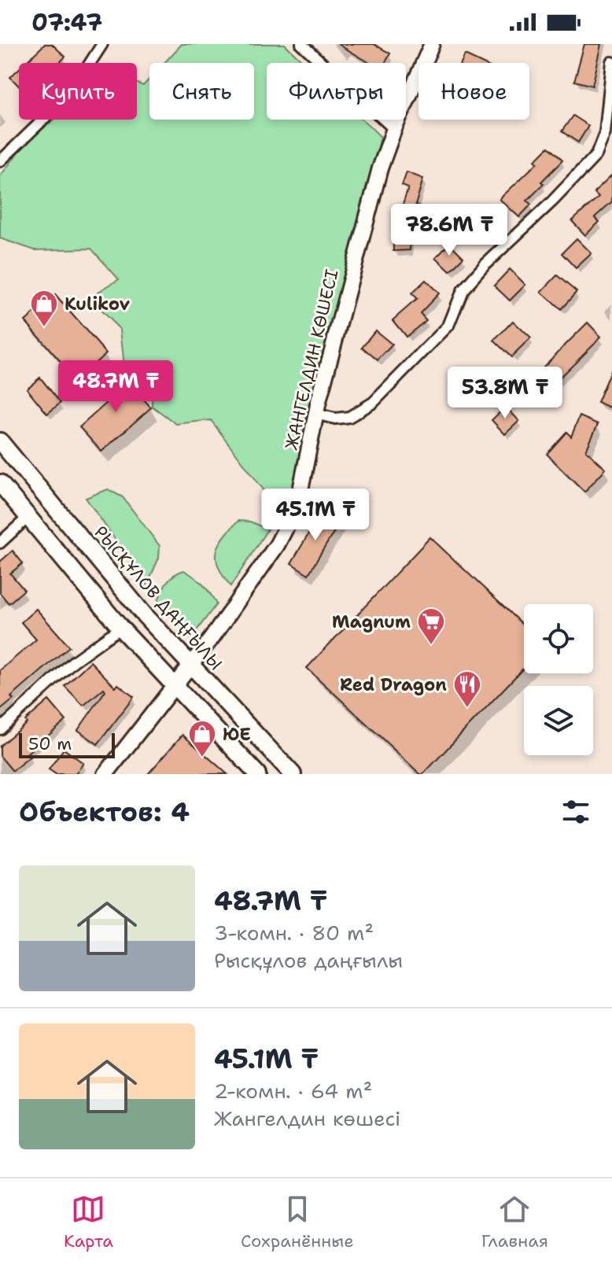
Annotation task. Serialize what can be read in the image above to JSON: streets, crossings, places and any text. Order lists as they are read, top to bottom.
{
  "streets": {
    "main road": ["ЖАНГЕЛДИН КӨШЕСІ", "РЫСҚҰЛОВ ДАҢҒЫЛЫ"]
  },
  "crossings": [
    ["ЖАНГЕЛДИН КӨШЕСІ", "РЫСҚҰЛОВ ДАҢҒЫЛЫ"]
  ],
  "places": {
    "shop": ["Kulikov", "ЮЕ"],
    "supermarket": ["Magnum"],
    "restaurant": ["Red Dragon"]
  },
  "scale_bar": "50 m",
  "page": {
    "status": "07:47",
    "chip": [
      "Купить",
      "Снять",
      "Фильтры",
      "Новое"
    ],
    "price": [
      "78.6M ₸",
      "48.7M ₸",
      "53.8M ₸",
      "45.1M ₸"
    ],
    "scale": "50 m",
    "heading": "Объектов: 4",
    "list": [
      {
        "name": "48.7M ₸",
        "note": "3-комн. · 80 m² · Рысқұлов даңғылы"
      },
      {
        "name": "45.1M ₸",
        "note": "2-комн. · 64 m² · Жангелдин көшесі"
      }
    ],
    "tabs": ["Карта", "Сохранённые", "Главная"]
  }
}
